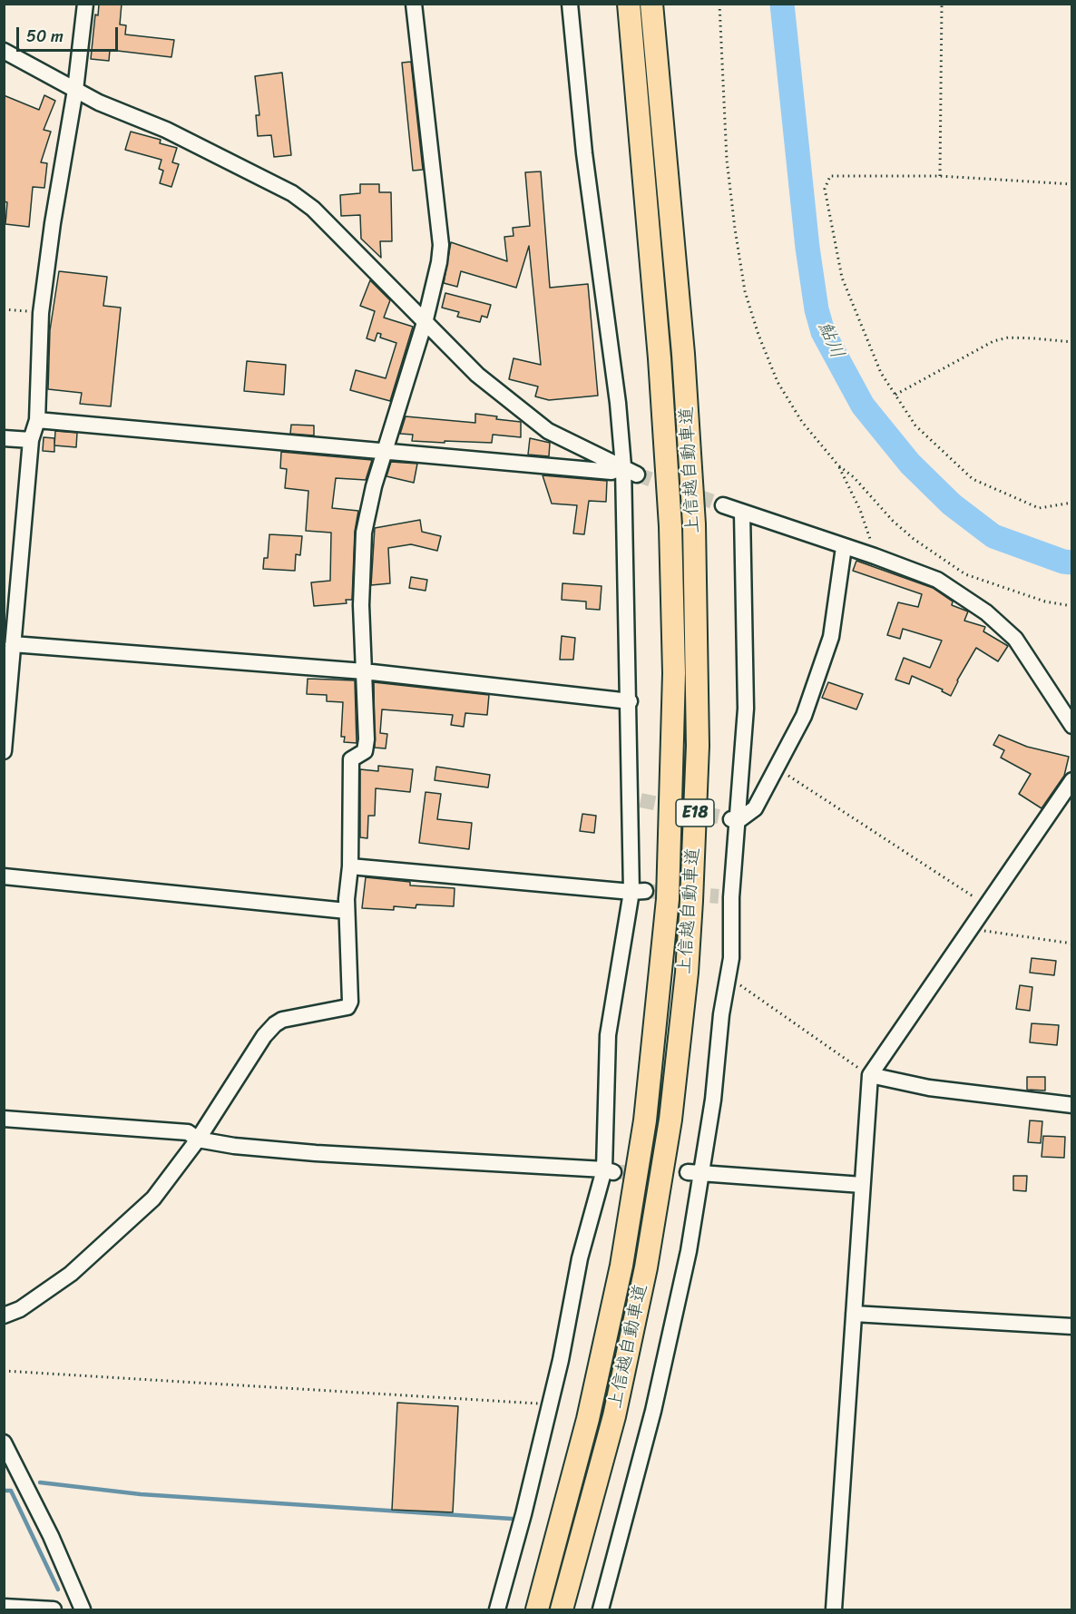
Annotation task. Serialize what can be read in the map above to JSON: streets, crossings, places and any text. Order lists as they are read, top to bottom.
{
  "streets": {
    "highway": ["上信越自動車道", "E18"]
  },
  "water": ["鮎川"],
  "scale_bar": "50 m"
}
